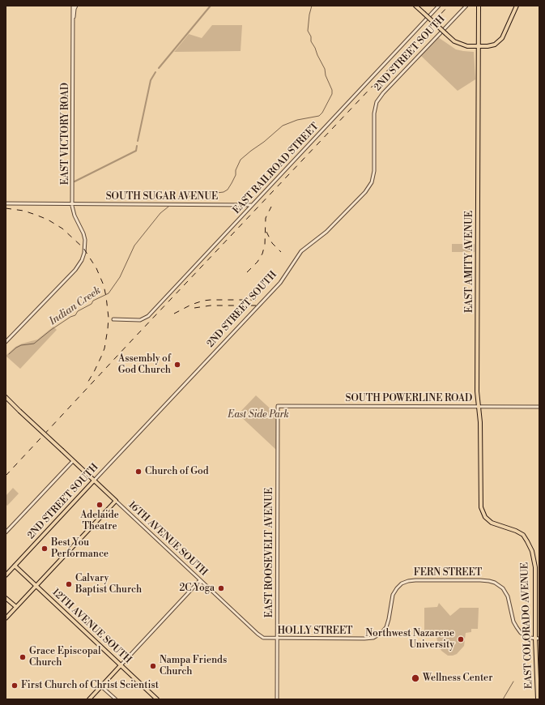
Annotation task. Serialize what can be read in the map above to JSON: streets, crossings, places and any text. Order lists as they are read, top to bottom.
{
  "streets": {
    "main road": [
      "2ND STREET SOUTH",
      "EAST AMITY AVENUE",
      "16TH AVENUE SOUTH",
      "EAST COLORADO AVENUE",
      "12TH AVENUE SOUTH"
    ],
    "street": [
      "EAST VICTORY ROAD",
      "EAST RAILROAD STREET",
      "SOUTH SUGAR AVENUE",
      "SOUTH POWERLINE ROAD",
      "EAST ROOSEVELT AVENUE",
      "FERN STREET",
      "HOLLY STREET"
    ]
  },
  "crossings": [
    ["2ND STREET SOUTH", "16TH AVENUE SOUTH"],
    ["2ND STREET SOUTH", "12TH AVENUE SOUTH"],
    ["EAST VICTORY ROAD", "SOUTH SUGAR AVENUE"],
    ["EAST RAILROAD STREET", "SOUTH SUGAR AVENUE"],
    ["EAST AMITY AVENUE", "SOUTH POWERLINE ROAD"],
    ["EAST AMITY AVENUE", "EAST COLORADO AVENUE"],
    ["SOUTH POWERLINE ROAD", "EAST ROOSEVELT AVENUE"],
    ["16TH AVENUE SOUTH", "HOLLY STREET"],
    ["EAST ROOSEVELT AVENUE", "HOLLY STREET"],
    ["FERN STREET", "EAST COLORADO AVENUE"],
    ["FERN STREET", "HOLLY STREET"]
  ],
  "water": ["Indian Creek"],
  "parks": ["East Side Park"],
  "places": [
    "Assembly of God Church",
    "Church of God",
    "Adelaide Theatre",
    "Best You Performance",
    "Calvary Baptist Church",
    "2C Yoga",
    "Northwest Nazarene University",
    "Grace Episcopal Church",
    "Nampa Friends Church",
    "Wellness Center",
    "First Church of Christ Scientist"
  ]
}
